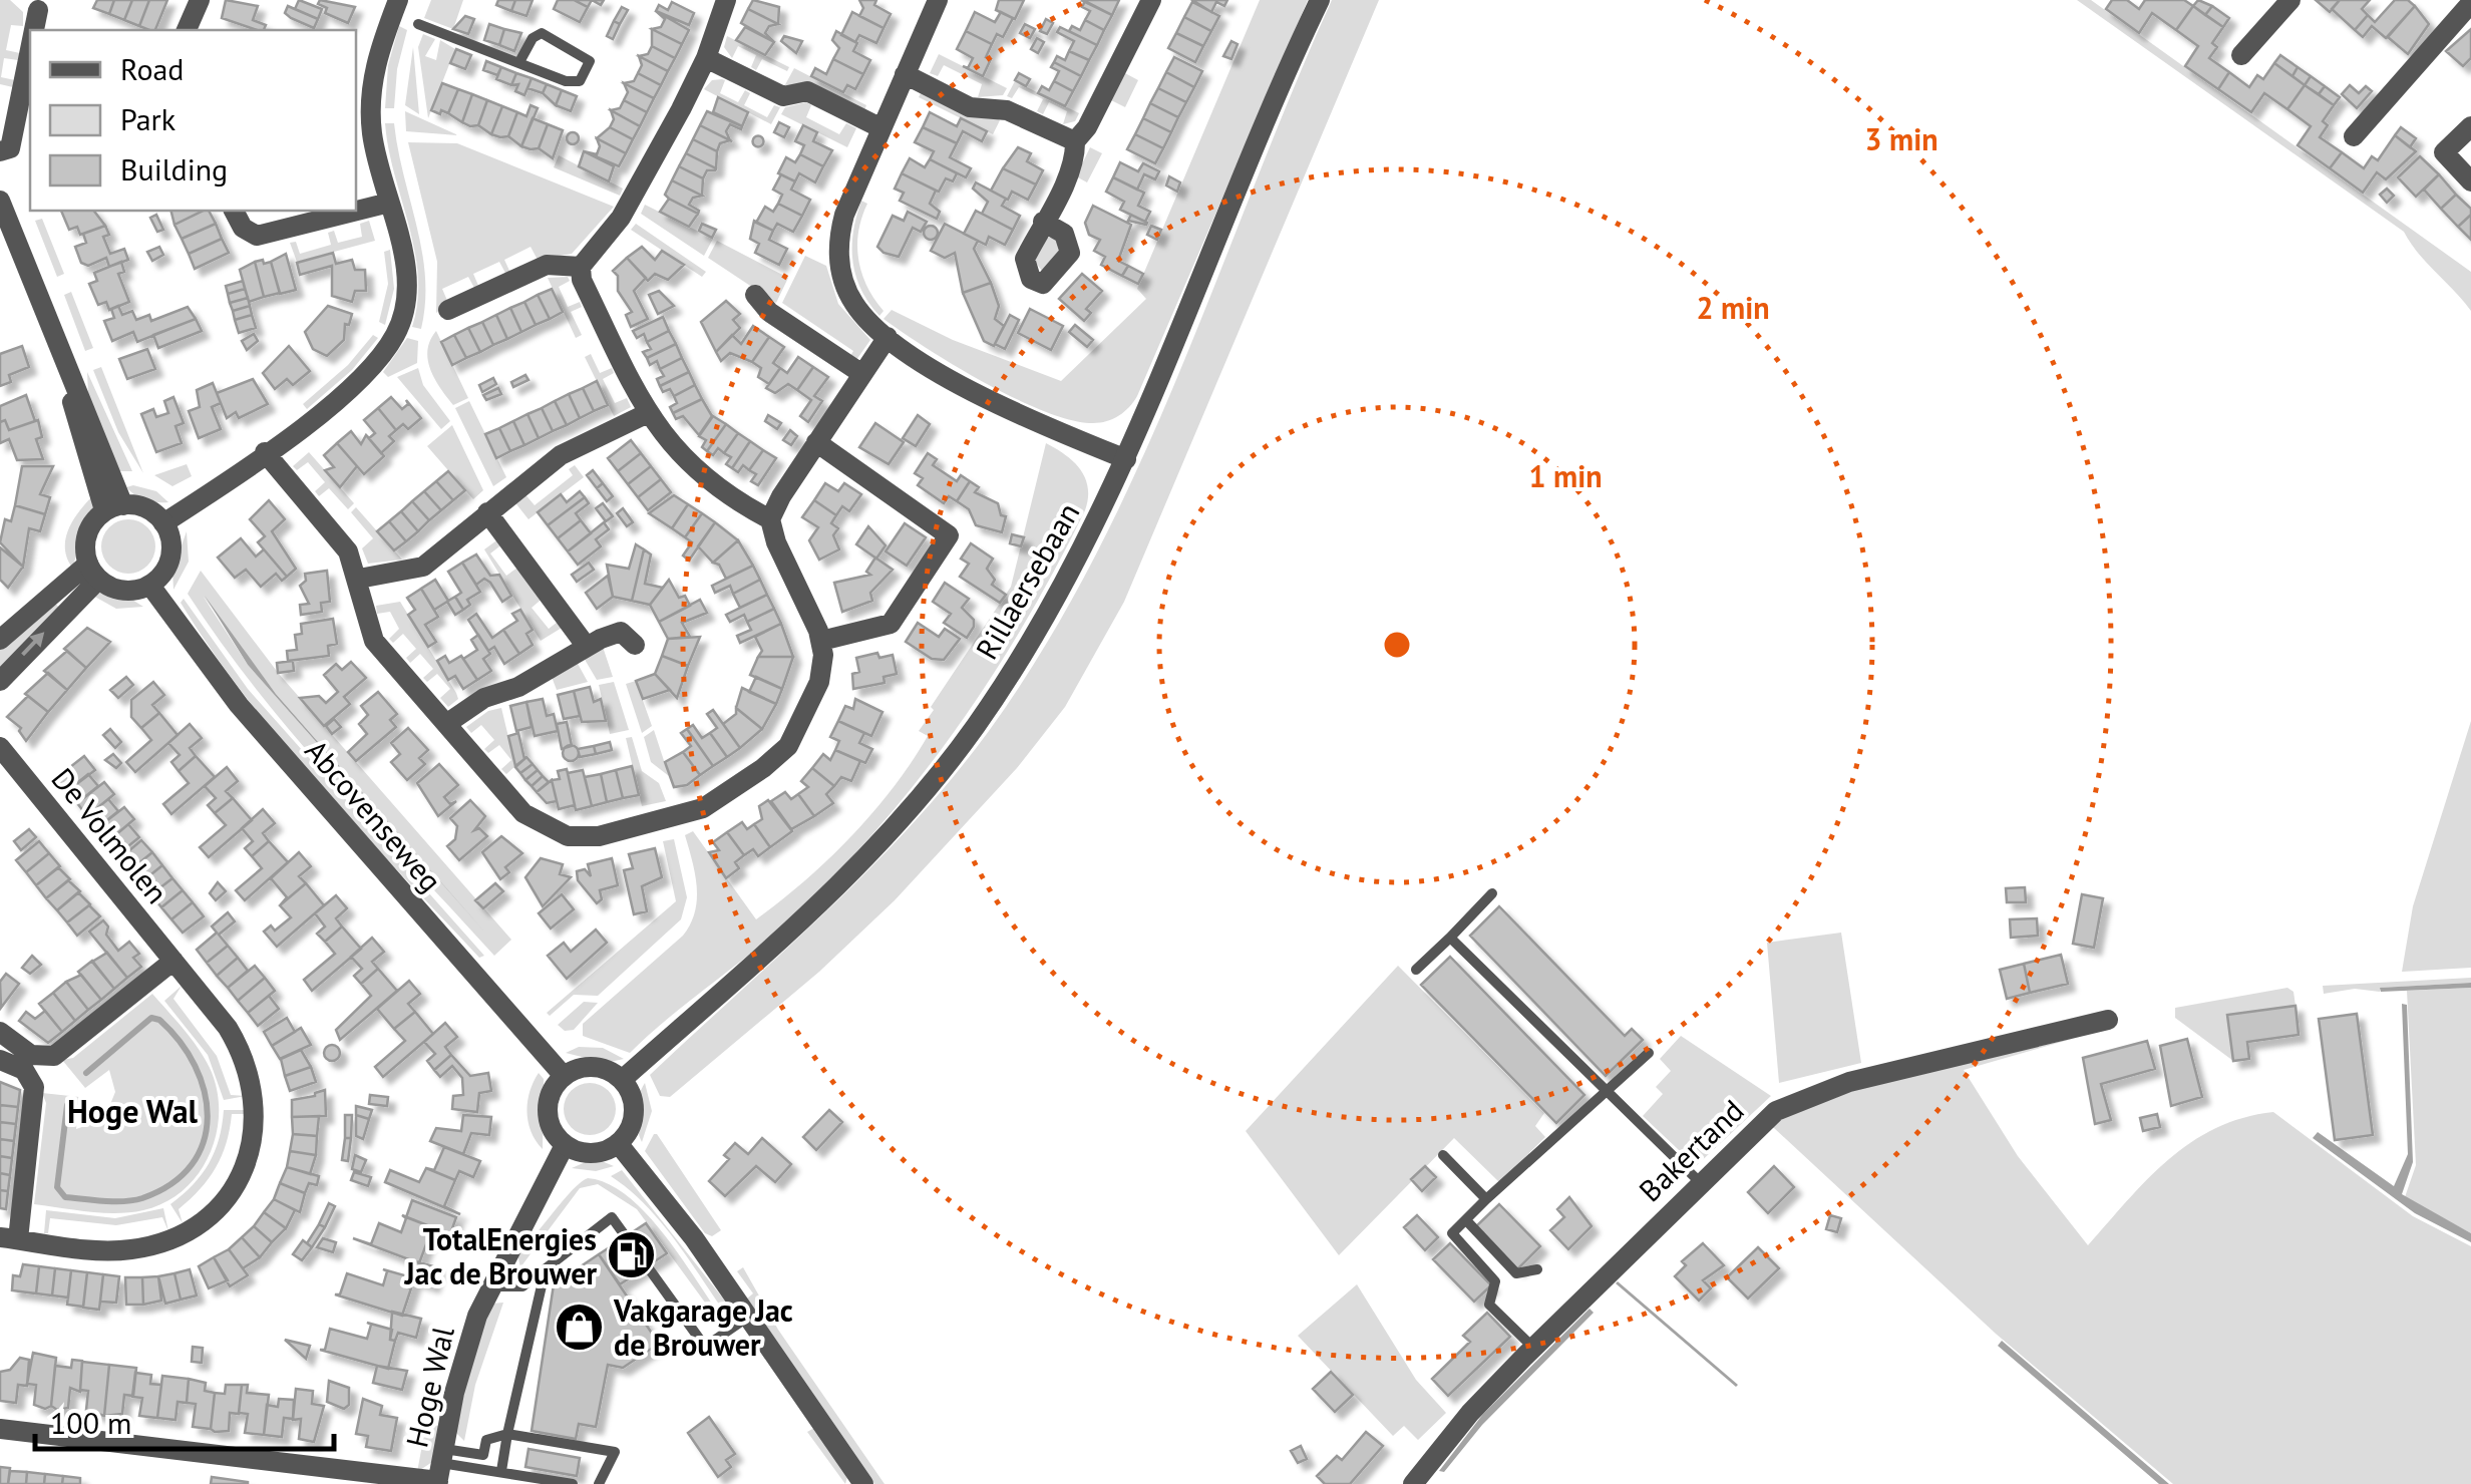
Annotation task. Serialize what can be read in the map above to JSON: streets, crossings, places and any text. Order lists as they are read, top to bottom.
{
  "streets": {
    "street": [
      "Rillaersebaan",
      "Abcovenseweg",
      "De Volmolen",
      "Bakertand",
      "Hoge Wal"
    ]
  },
  "crossings": [
    ["Rillaersebaan", "Abcovenseweg"],
    ["Rillaersebaan", "Hoge Wal"],
    ["Abcovenseweg", "Hoge Wal"]
  ],
  "districts": ["Hoge Wal"],
  "places": {
    "fuel station": ["TotalEnergies Jac de Brouwer"],
    "shop": ["Vakgarage Jac de Brouwer"]
  },
  "legend": ["Road", "Park", "Building"],
  "scale_bar": "100 m",
  "rings": ["3 min", "2 min", "1 min"]
}
